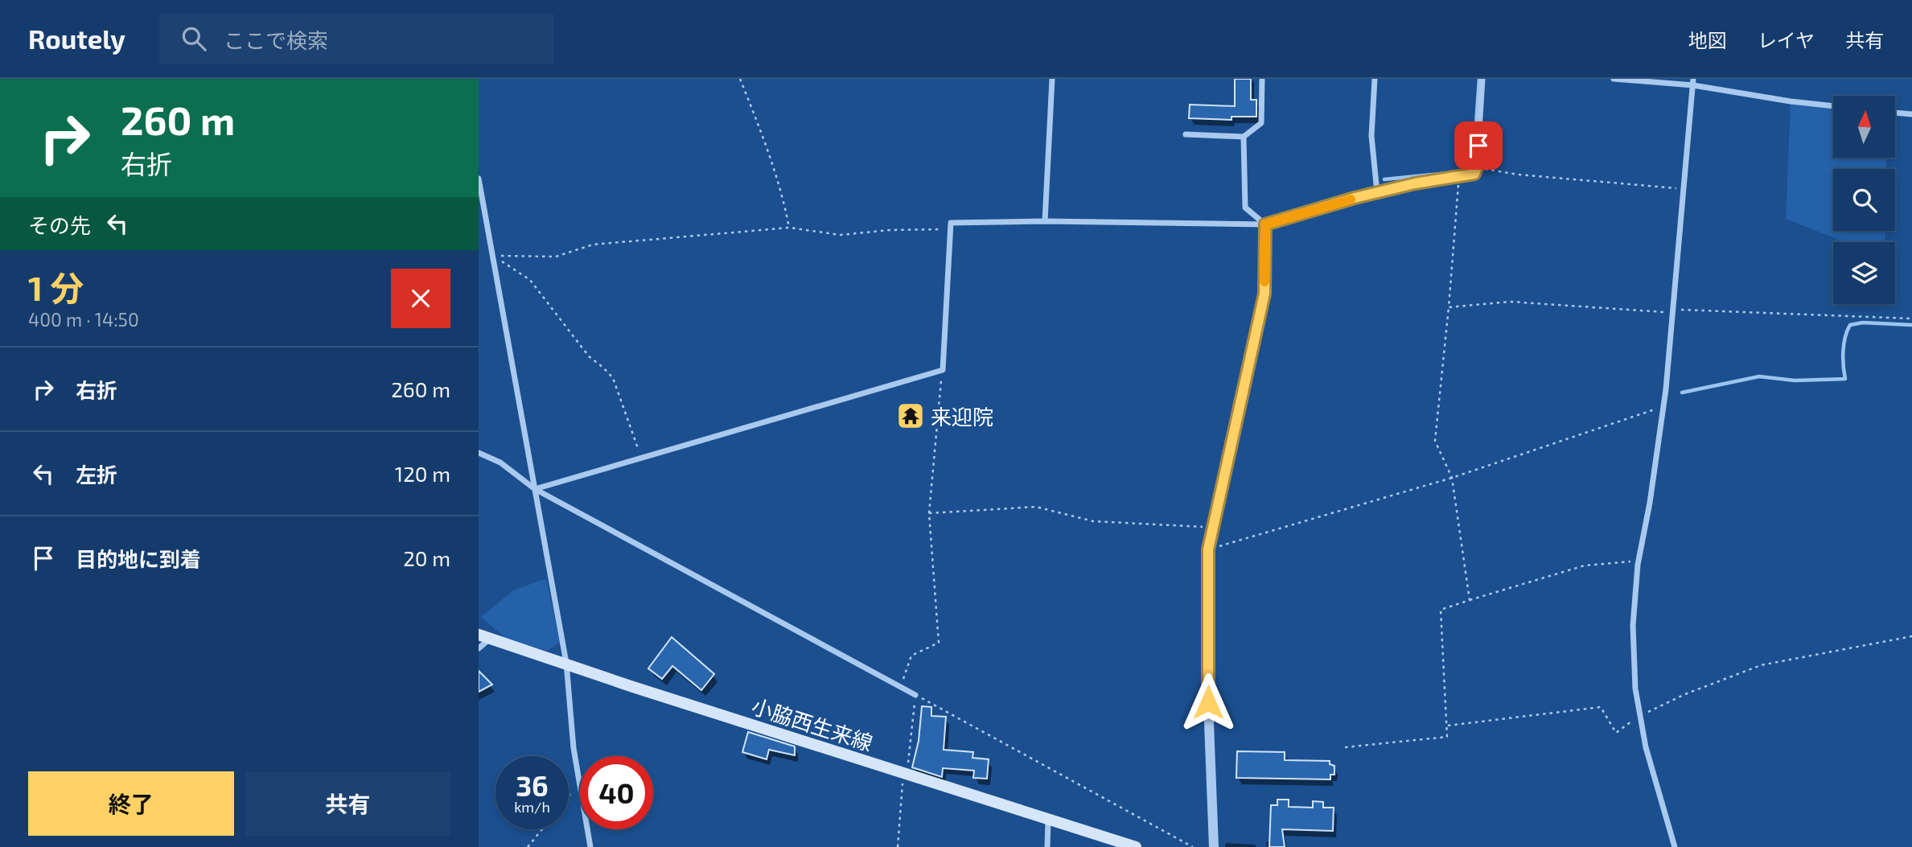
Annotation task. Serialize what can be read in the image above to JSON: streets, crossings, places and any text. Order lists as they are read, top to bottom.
{
  "streets": {
    "main road": ["小脇西生来線"]
  },
  "places": {
    "temple": ["来迎院"]
  },
  "north": "top",
  "page": {
    "header": "Routely",
    "search": "ここで検索",
    "nav": ["地図", "レイヤ", "共有"],
    "turn": ["260 m", "右折"],
    "then": "その先",
    "heading": ["1 分", "400 m · 14:50"],
    "list": [
      {
        "name": "右折",
        "value": "260 m"
      },
      {
        "name": "左折",
        "value": "120 m"
      },
      {
        "name": "目的地に到着",
        "value": "20 m"
      }
    ],
    "speed": "36 km/h",
    "limit": "40",
    "buttons": ["終了", "共有"]
  }
}
